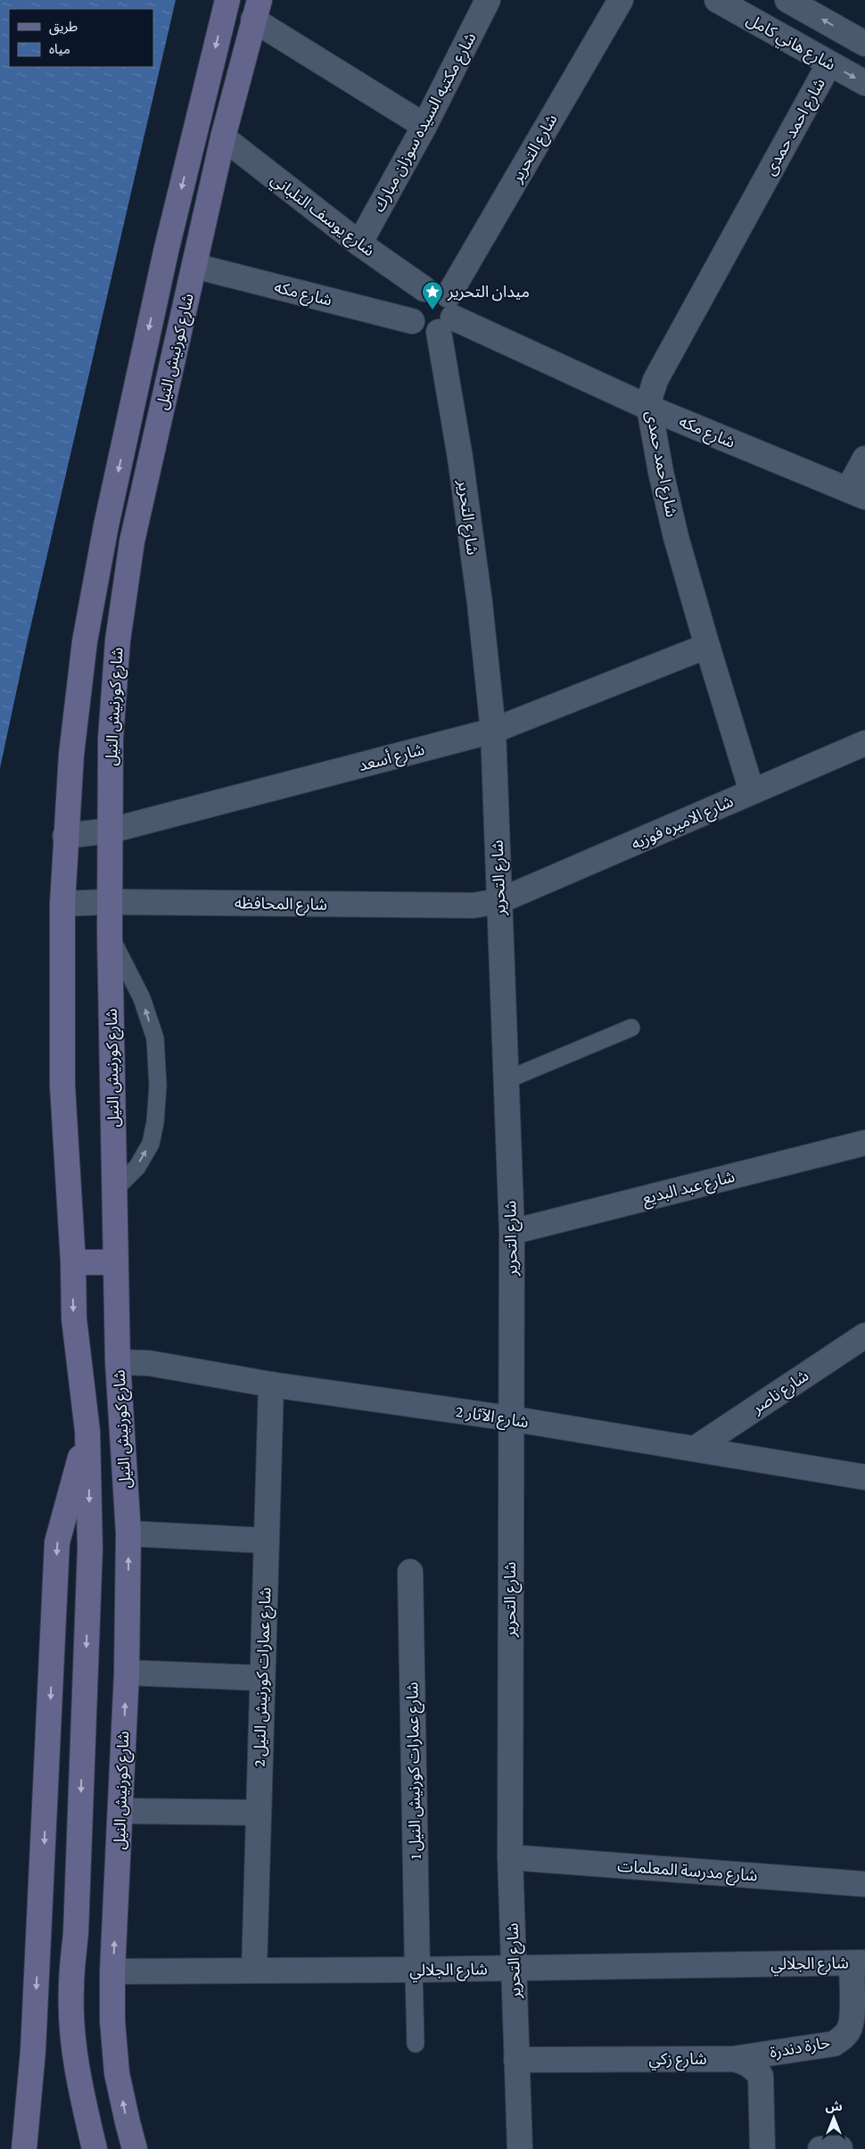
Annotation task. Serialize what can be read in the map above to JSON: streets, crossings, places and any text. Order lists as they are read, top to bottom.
{
  "streets": {
    "main road": ["شارع كورنيش النيل"],
    "street": [
      "شارع هاني كامل",
      "شارع مكتبه السيده سوزان مبارك",
      "شارع احمد حمدى",
      "شارع التحرير",
      "شارع يوسف التلباني",
      "شارع مكه",
      "شارع أسعد",
      "شارع الاميره فوزيه",
      "شارع المحافظه",
      "شارع عبد البديع",
      "شارع ناصر",
      "شارع الآثار 2",
      "شارع عمارات كورنيش النيل 2",
      "شارع عمارات كورنيش النيل 1",
      "شارع مدرسة المعلمات",
      "شارع الجلالي",
      "حارة دندرة",
      "شارع زكي"
    ]
  },
  "crossings": [
    ["شارع هاني كامل", "شارع احمد حمدى"],
    ["شارع مكتبه السيده سوزان مبارك", "شارع يوسف التلباني"],
    ["شارع احمد حمدى", "شارع مكه"],
    ["شارع احمد حمدى", "شارع أسعد"],
    ["شارع احمد حمدى", "شارع الاميره فوزيه"],
    ["شارع التحرير", "شارع يوسف التلباني"],
    ["شارع التحرير", "شارع مكه"],
    ["شارع التحرير", "شارع أسعد"],
    ["شارع التحرير", "شارع الاميره فوزيه"],
    ["شارع التحرير", "شارع المحافظه"],
    ["شارع التحرير", "شارع عبد البديع"],
    ["شارع التحرير", "شارع الآثار 2"],
    ["شارع التحرير", "شارع مدرسة المعلمات"],
    ["شارع التحرير", "شارع الجلالي"],
    ["شارع التحرير", "شارع زكي"],
    ["شارع يوسف التلباني", "شارع مكه"],
    ["شارع يوسف التلباني", "شارع كورنيش النيل"],
    ["شارع مكه", "شارع كورنيش النيل"],
    ["شارع كورنيش النيل", "شارع أسعد"],
    ["شارع كورنيش النيل", "شارع المحافظه"],
    ["شارع كورنيش النيل", "شارع الآثار 2"],
    ["شارع كورنيش النيل", "شارع الجلالي"],
    ["شارع الاميره فوزيه", "شارع المحافظه"],
    ["شارع ناصر", "شارع الآثار 2"],
    ["شارع الآثار 2", "شارع عمارات كورنيش النيل 2"],
    ["شارع عمارات كورنيش النيل 2", "شارع الجلالي"],
    ["شارع عمارات كورنيش النيل 1", "شارع الجلالي"],
    ["شارع الجلالي", "حارة دندرة"],
    ["حارة دندرة", "شارع زكي"]
  ],
  "places": {
    "place": ["ميدان التحرير"]
  },
  "legend": ["طريق", "مياه"],
  "north": "top"
}
